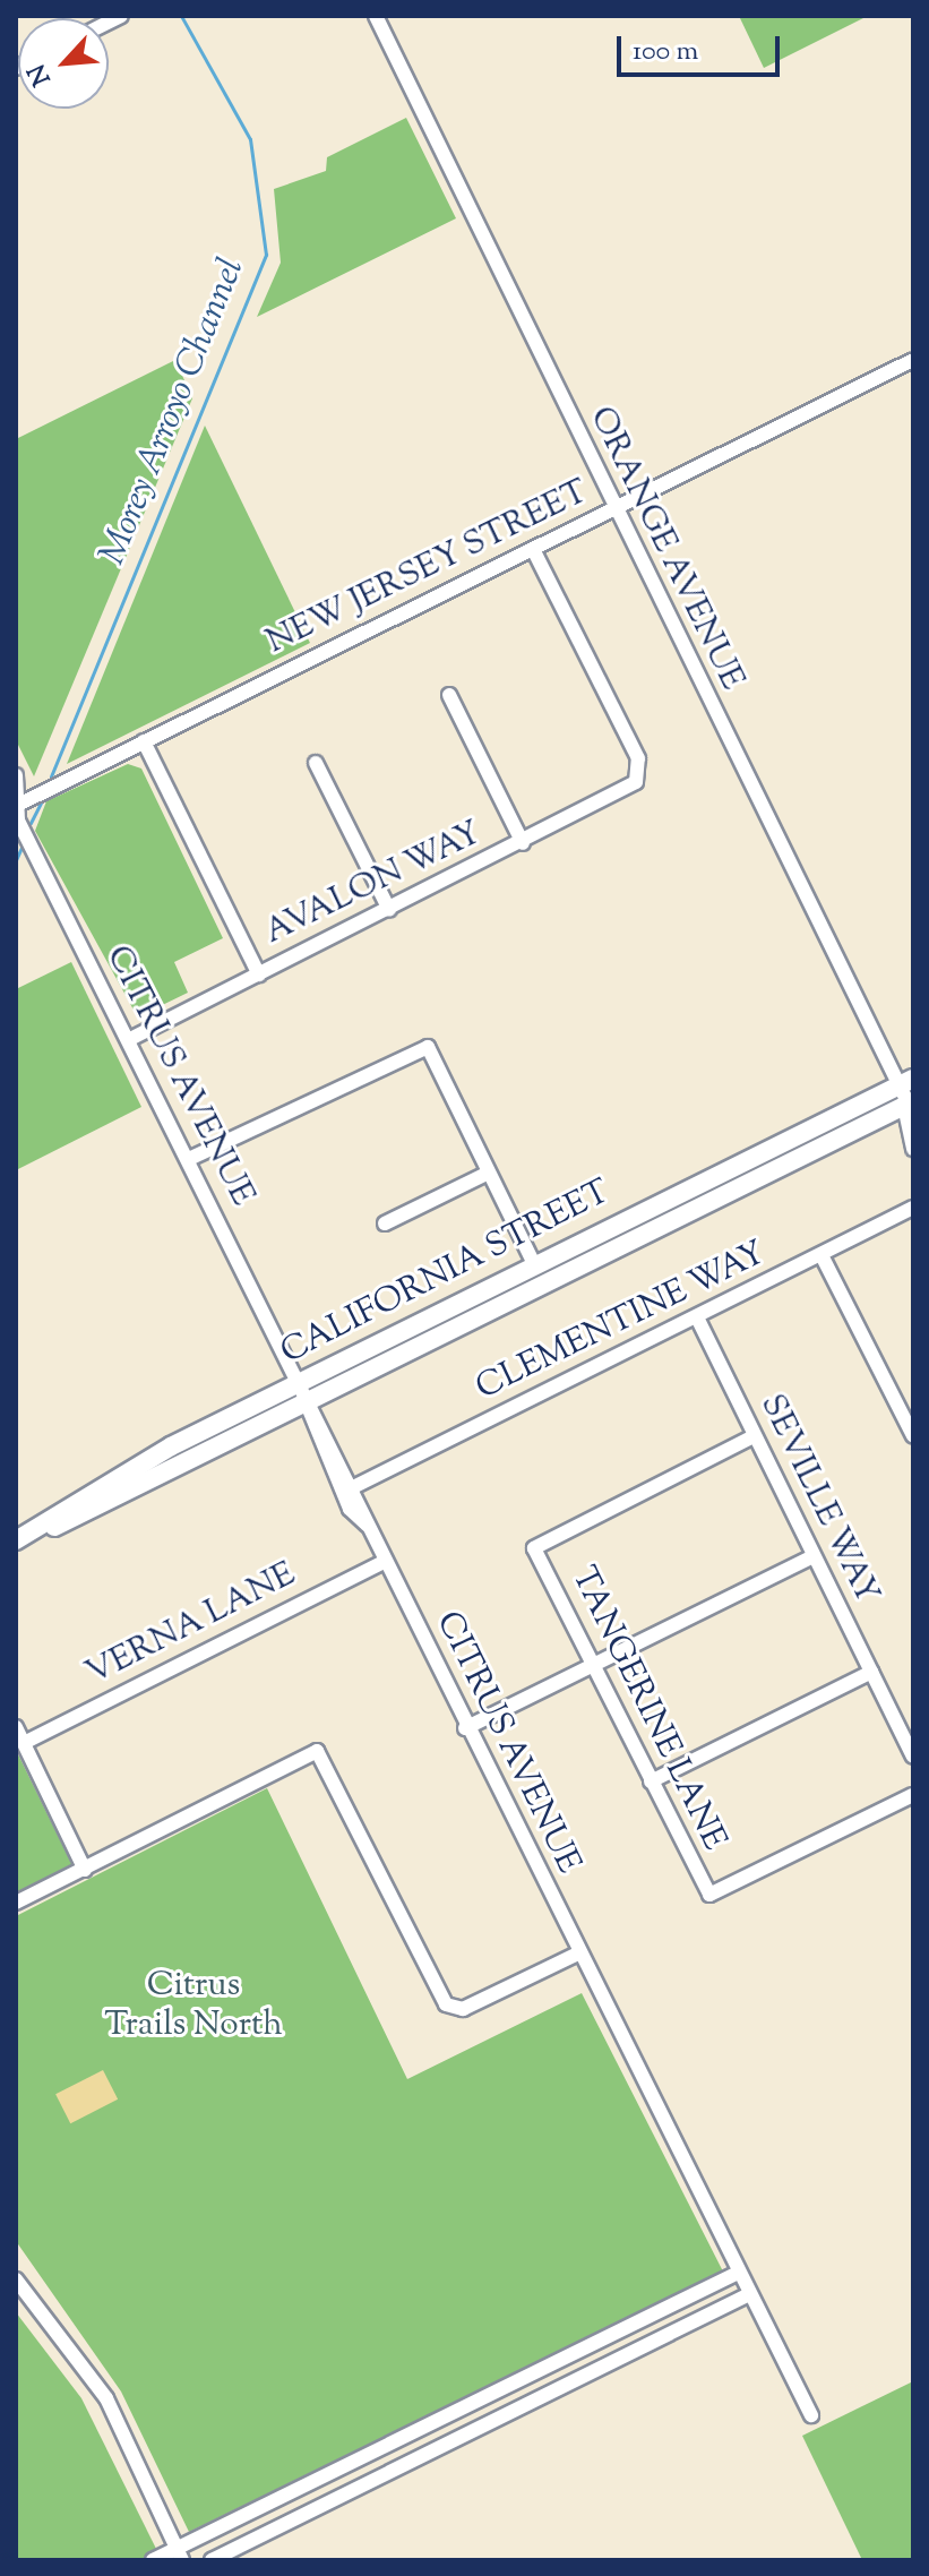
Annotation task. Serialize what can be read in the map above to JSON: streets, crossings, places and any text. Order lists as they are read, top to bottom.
{
  "streets": {
    "main road": ["CALIFORNIA STREET"],
    "street": [
      "ORANGE AVENUE",
      "NEW JERSEY STREET",
      "AVALON WAY",
      "CITRUS AVENUE",
      "CLEMENTINE WAY",
      "SEVILLE WAY",
      "VERNA LANE",
      "TANGERINE LANE"
    ]
  },
  "crossings": [
    ["ORANGE AVENUE", "NEW JERSEY STREET"],
    ["ORANGE AVENUE", "CALIFORNIA STREET"],
    ["NEW JERSEY STREET", "AVALON WAY"],
    ["NEW JERSEY STREET", "CITRUS AVENUE"],
    ["AVALON WAY", "CITRUS AVENUE"],
    ["CITRUS AVENUE", "CALIFORNIA STREET"],
    ["CITRUS AVENUE", "CLEMENTINE WAY"],
    ["CITRUS AVENUE", "VERNA LANE"],
    ["CLEMENTINE WAY", "SEVILLE WAY"],
    ["SEVILLE WAY", "TANGERINE LANE"]
  ],
  "water": ["Morey Arroyo Channel"],
  "parks": ["Citrus Trails North"],
  "scale_bar": "100 m",
  "north": "bottom left"
}
